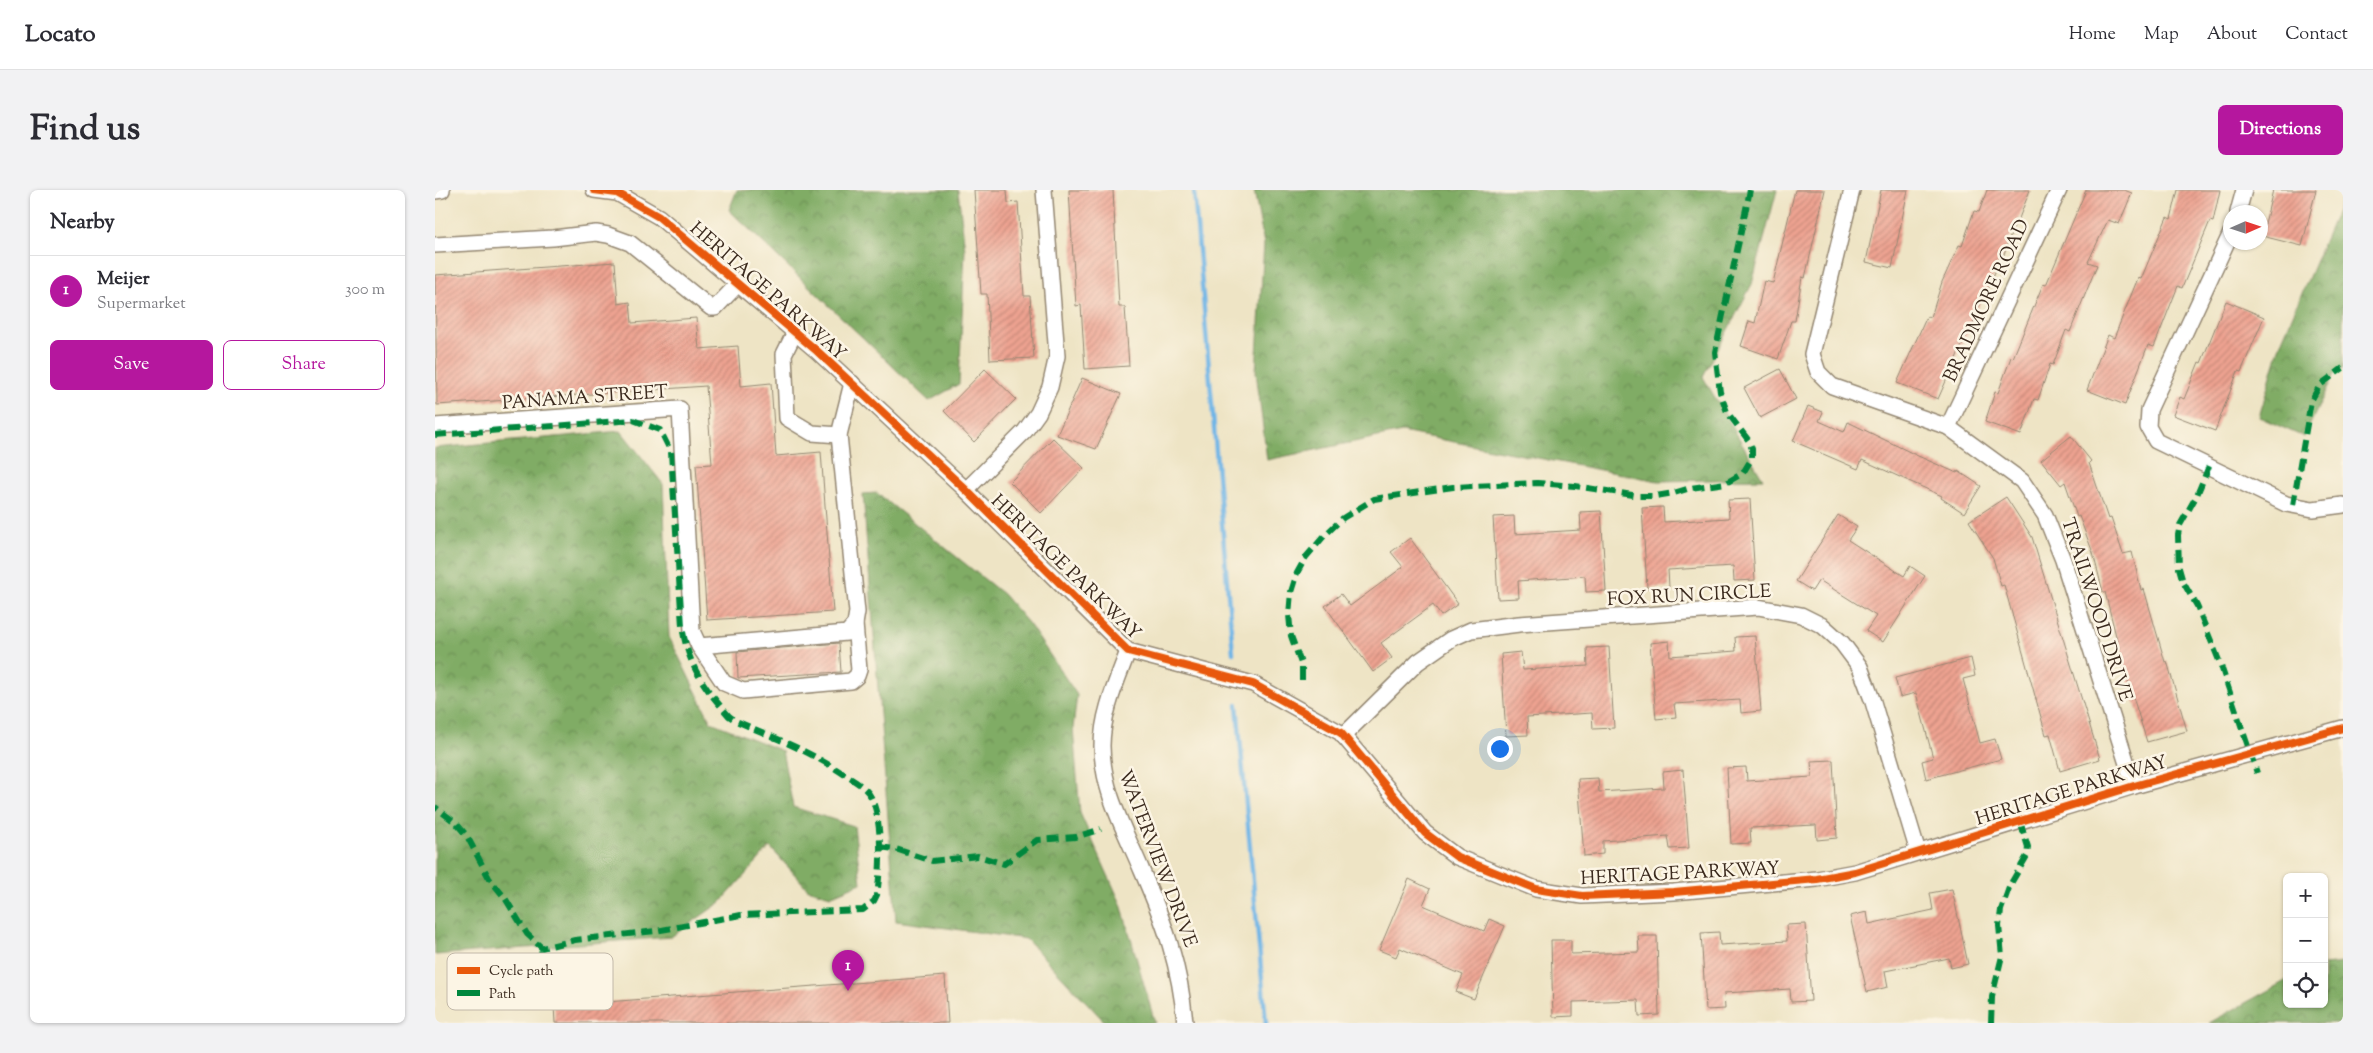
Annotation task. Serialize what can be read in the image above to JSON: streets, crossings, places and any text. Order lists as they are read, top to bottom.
{
  "streets": {
    "street": [
      "HERITAGE PARKWAY",
      "BRADMORE ROAD",
      "PANAMA STREET",
      "FOX RUN CIRCLE",
      "TRAILWOOD DRIVE",
      "WATERVIEW DRIVE"
    ]
  },
  "crossings": [
    ["HERITAGE PARKWAY", "PANAMA STREET"],
    ["HERITAGE PARKWAY", "FOX RUN CIRCLE"],
    ["HERITAGE PARKWAY", "TRAILWOOD DRIVE"],
    ["HERITAGE PARKWAY", "WATERVIEW DRIVE"],
    ["BRADMORE ROAD", "TRAILWOOD DRIVE"]
  ],
  "legend": ["Cycle path", "Path"],
  "north": "right",
  "page": {
    "header": "Locato",
    "nav": [
      "Home",
      "Map",
      "About",
      "Contact"
    ],
    "title": "Find us",
    "buttons": [
      "Directions",
      ["Save", "Share"]
    ],
    "heading": "Nearby",
    "list": [
      {
        "mark": "1",
        "name": "Meijer",
        "note": "Supermarket",
        "value": "300 m"
      }
    ],
    "map_buttons": ["+", "−"],
    "pins": "1"
  }
}
